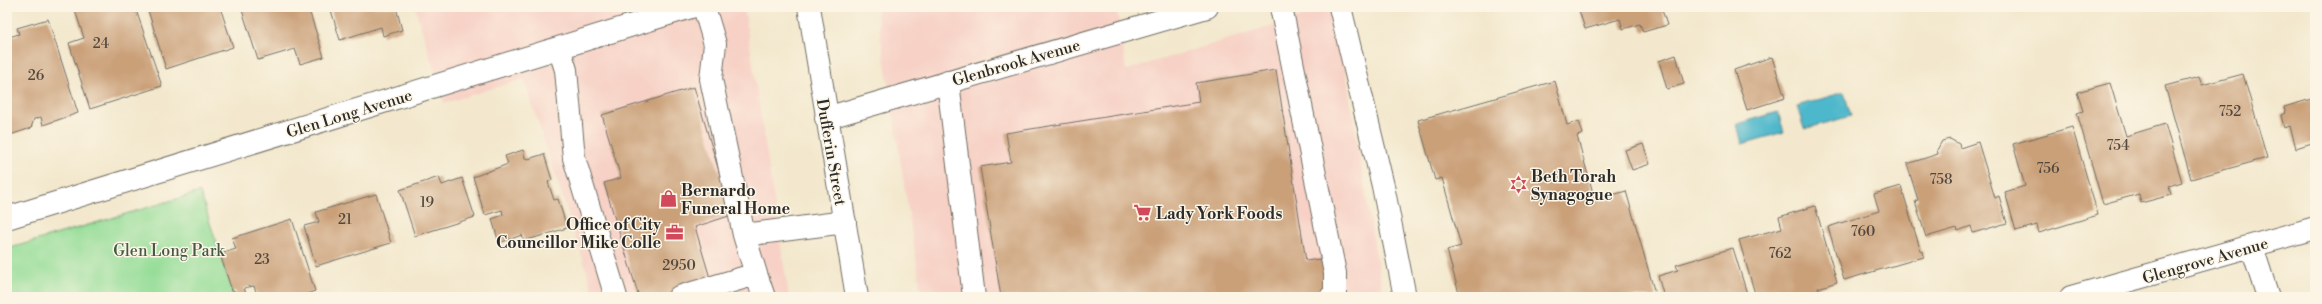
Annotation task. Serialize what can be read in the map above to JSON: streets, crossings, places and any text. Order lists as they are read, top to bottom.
{
  "streets": {
    "street": [
      "Glenbrook Avenue",
      "Glen Long Avenue",
      "Dufferin Street",
      "Glengrove Avenue"
    ]
  },
  "crossings": [
    ["Glenbrook Avenue", "Dufferin Street"]
  ],
  "parks": ["Glen Long Park"],
  "places": {
    "synagogue": ["Beth Torah Synagogue"],
    "shop": ["Bernardo Funeral Home"],
    "supermarket": ["Lady York Foods"],
    "office": ["Office of City Councillor Mike Colle"]
  },
  "house_numbers": [
    "24",
    "26",
    "752",
    "754",
    "756",
    "758",
    "19",
    "21",
    "760",
    "762",
    "23",
    "2950"
  ]
}
